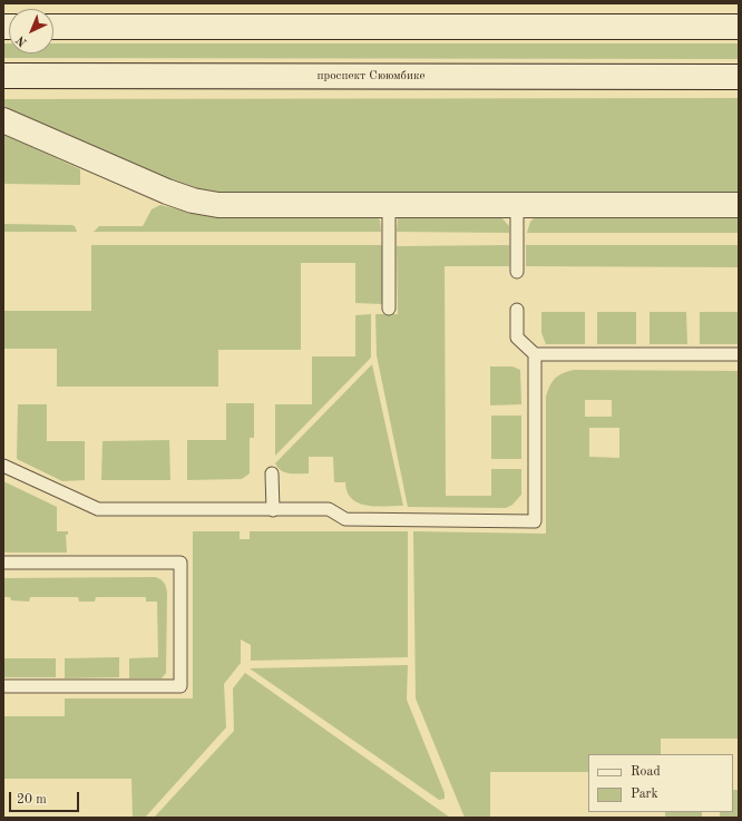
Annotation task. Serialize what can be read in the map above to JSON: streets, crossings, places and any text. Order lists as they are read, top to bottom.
{
  "streets": {
    "main road": ["проспект Сююмбике"]
  },
  "legend": ["Road", "Park"],
  "scale_bar": "20 m",
  "north": "bottom left"
}
